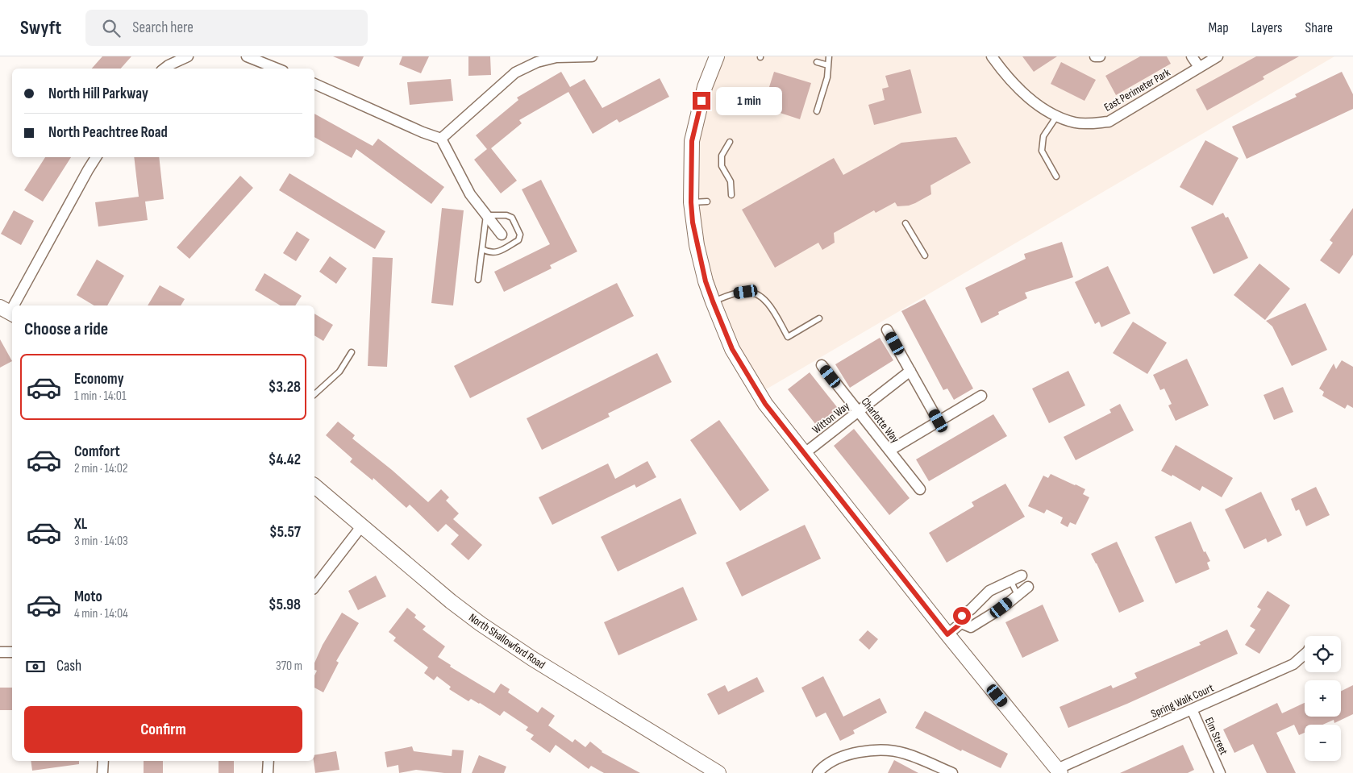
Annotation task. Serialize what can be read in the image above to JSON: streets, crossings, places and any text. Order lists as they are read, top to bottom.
{
  "streets": {
    "street": [
      "East Perimeter Park",
      "Witton Way",
      "Charlotte Way",
      "North Shallowford Road",
      "Spring Walk Court",
      "Elm Street"
    ]
  },
  "crossings": [
    ["Witton Way", "Charlotte Way"],
    ["Spring Walk Court", "Elm Street"]
  ],
  "page": {
    "header": "Swyft",
    "search": "Search here",
    "nav": ["Map", "Layers", "Share"],
    "banner": ["North Hill Parkway", "North Peachtree Road"],
    "bubble": "1 min",
    "heading": "Choose a ride",
    "list": [
      {
        "name": "Economy",
        "note": "1 min · 14:01",
        "value": "$3.28"
      },
      {
        "name": "Comfort",
        "note": "2 min · 14:02",
        "value": "$4.42"
      },
      {
        "name": "XL",
        "note": "3 min · 14:03",
        "value": "$5.57"
      },
      {
        "name": "Moto",
        "note": "4 min · 14:04",
        "value": "$5.98"
      }
    ],
    "map_buttons": ["+", "−"],
    "pay": ["Cash", "370 m"],
    "buttons": "Confirm"
  }
}
